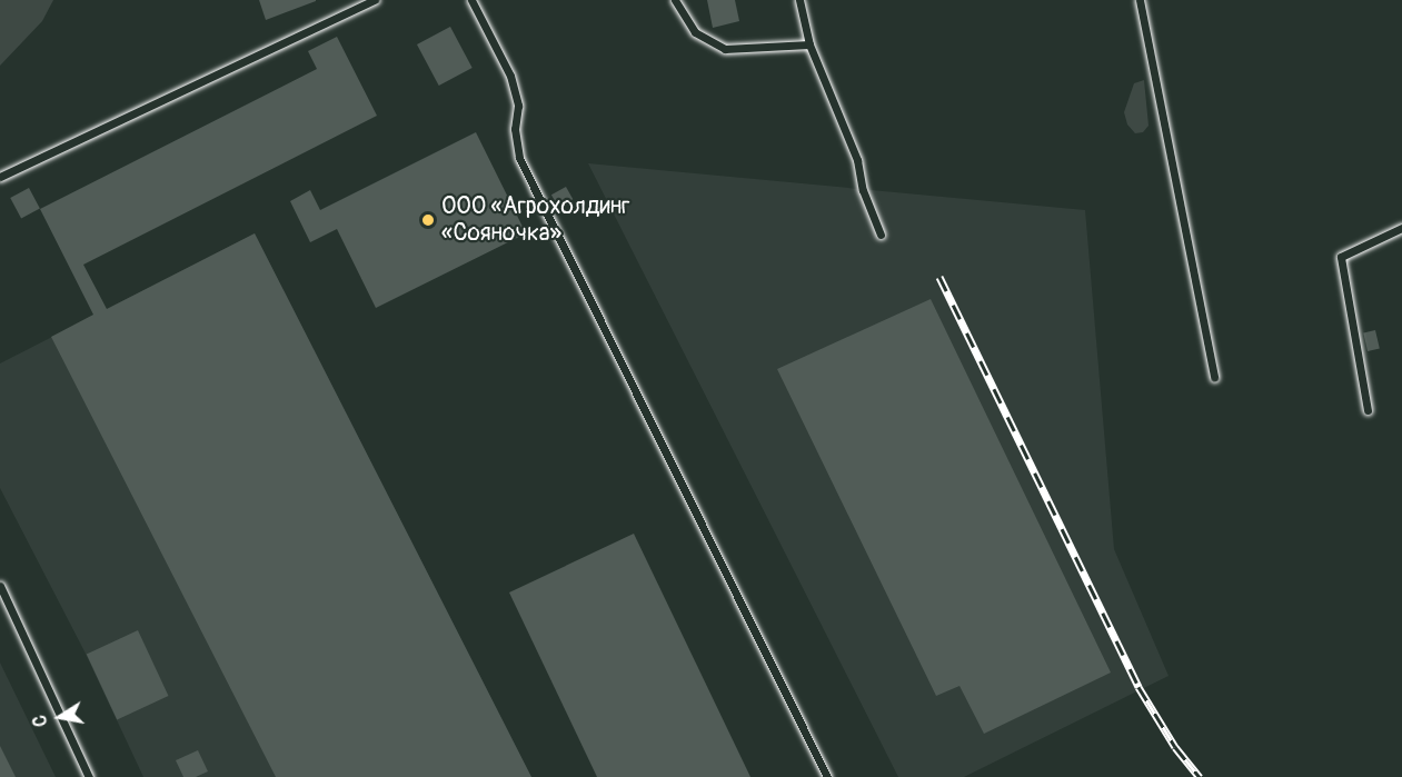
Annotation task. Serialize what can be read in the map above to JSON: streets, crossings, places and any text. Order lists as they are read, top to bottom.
{
  "places": ["ООО «Агрохолдинг «Сояночка»"],
  "north": "left"
}
